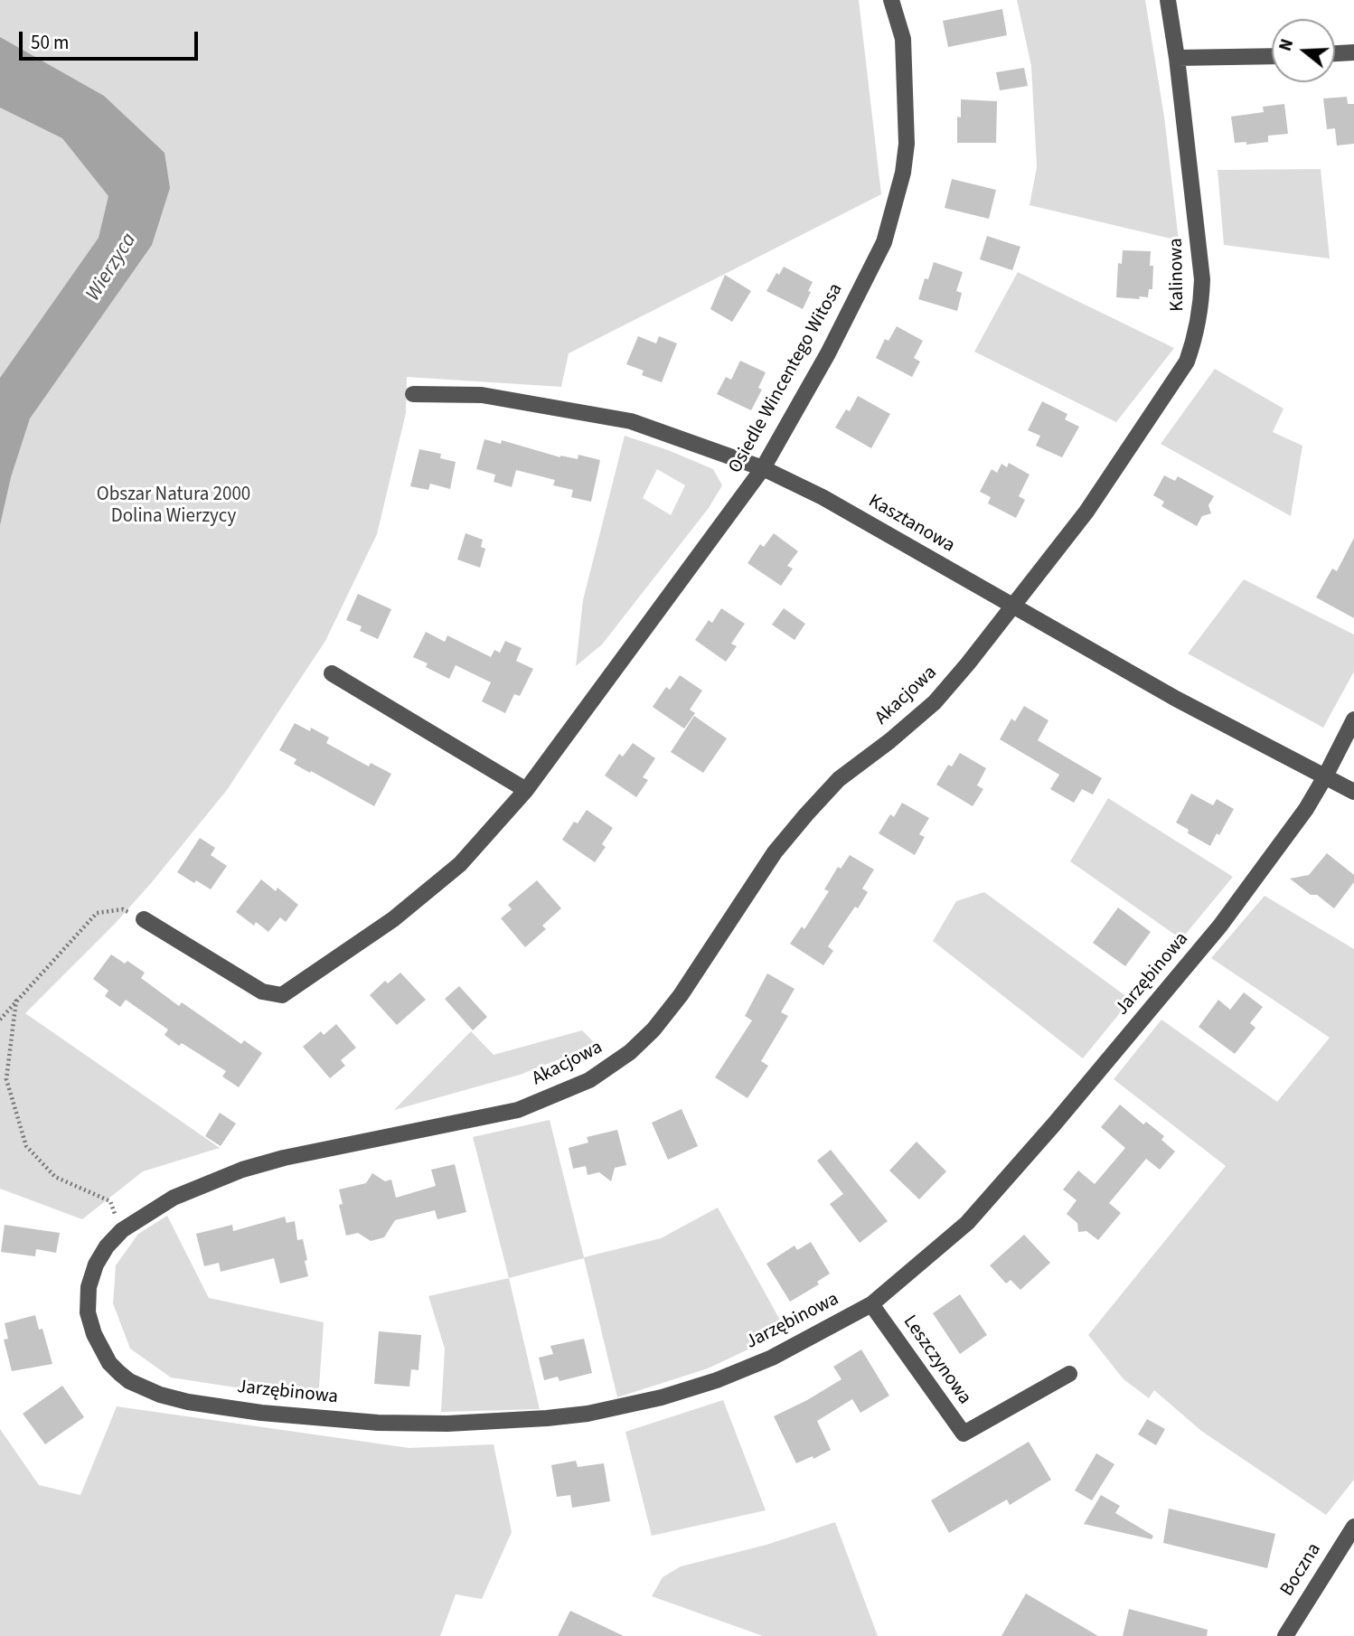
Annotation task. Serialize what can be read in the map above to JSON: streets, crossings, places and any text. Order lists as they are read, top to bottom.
{
  "streets": {
    "street": [
      "Kalinowa",
      "Osiedle Wincentego Witosa",
      "Kasztanowa",
      "Akacjowa",
      "Jarzębinowa",
      "Leszczynowa",
      "Boczna"
    ]
  },
  "crossings": [
    ["Kalinowa", "Kasztanowa"],
    ["Kalinowa", "Akacjowa"],
    ["Osiedle Wincentego Witosa", "Kasztanowa"],
    ["Kasztanowa", "Akacjowa"],
    ["Kasztanowa", "Jarzębinowa"],
    ["Akacjowa", "Jarzębinowa"],
    ["Jarzębinowa", "Leszczynowa"]
  ],
  "water": ["Wierzyca"],
  "parks": ["Obszar Natura 2000 Dolina Wierzycy"],
  "scale_bar": "50 m",
  "north": "left"
}
